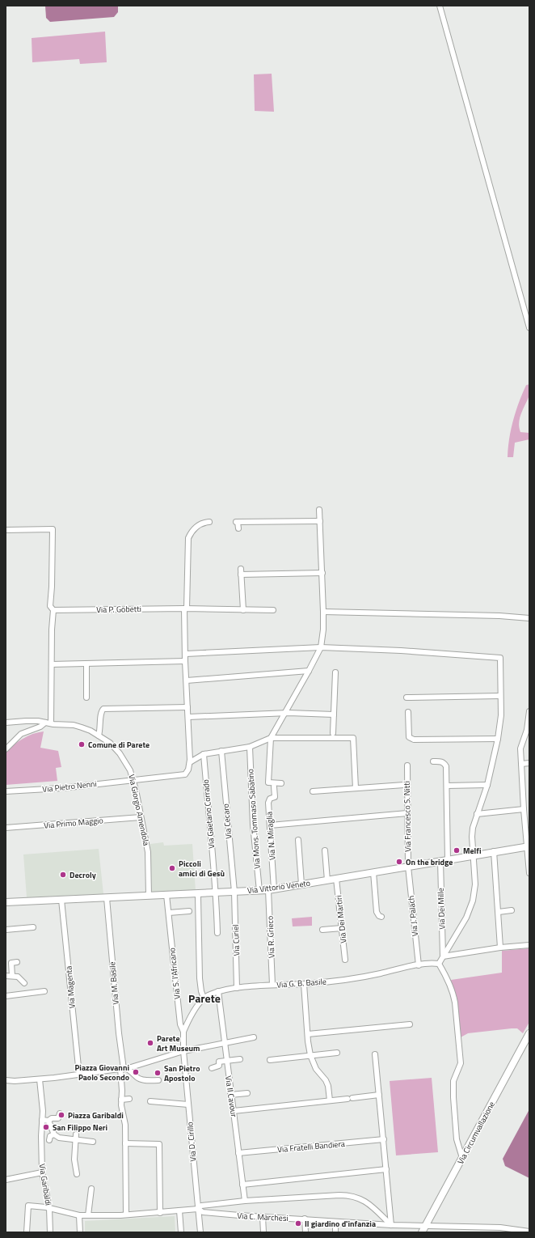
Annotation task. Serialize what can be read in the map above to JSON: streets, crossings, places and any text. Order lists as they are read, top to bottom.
{
  "streets": {
    "street": [
      "Via P. Gobetti",
      "Via Pietro Nenni",
      "Via Giorgio Amendola",
      "Via Gaetano Corrado",
      "Via Francesco S. Nitti",
      "Via Mons. Tommaso Sabatino",
      "Via Cecaro",
      "Via Primo Maggio",
      "Via N. Miraglia",
      "Via Vittorio Veneto",
      "Via Dei Mille",
      "Via J. Palach",
      "Via Dei Martiri",
      "Via R. Grieco",
      "Via Curiel",
      "Via S. l'Africano",
      "Via M. Basile",
      "Via G. B. Basile",
      "Via Magenta",
      "Via II Cavour",
      "Via Circumvallazione",
      "Via D. Cirillo",
      "Via Fratelli Bandiera",
      "Via Garibaldi",
      "Via C. Marchesi"
    ]
  },
  "crossings": [
    ["Via Pietro Nenni", "Via Giorgio Amendola"],
    ["Via Giorgio Amendola", "Via Primo Maggio"],
    ["Via Giorgio Amendola", "Via Vittorio Veneto"],
    ["Via Gaetano Corrado", "Via Vittorio Veneto"],
    ["Via Francesco S. Nitti", "Via Vittorio Veneto"],
    ["Via Francesco S. Nitti", "Via J. Palach"],
    ["Via Mons. Tommaso Sabatino", "Via Vittorio Veneto"],
    ["Via Cecaro", "Via Vittorio Veneto"],
    ["Via Cecaro", "Via Curiel"],
    ["Via N. Miraglia", "Via Vittorio Veneto"],
    ["Via N. Miraglia", "Via R. Grieco"],
    ["Via Vittorio Veneto", "Via Dei Mille"],
    ["Via Vittorio Veneto", "Via J. Palach"],
    ["Via Vittorio Veneto", "Via Dei Martiri"],
    ["Via Vittorio Veneto", "Via R. Grieco"],
    ["Via Vittorio Veneto", "Via Curiel"],
    ["Via Vittorio Veneto", "Via S. l'Africano"],
    ["Via Vittorio Veneto", "Via M. Basile"],
    ["Via Vittorio Veneto", "Via Magenta"],
    ["Via J. Palach", "Via G. B. Basile"],
    ["Via R. Grieco", "Via G. B. Basile"],
    ["Via Curiel", "Via G. B. Basile"],
    ["Via S. l'Africano", "Via D. Cirillo"],
    ["Via G. B. Basile", "Via II Cavour"],
    ["Via II Cavour", "Via Fratelli Bandiera"],
    ["Via Circumvallazione", "Via C. Marchesi"],
    ["Via D. Cirillo", "Via C. Marchesi"]
  ],
  "districts": ["Parete"],
  "places": [
    "Comune di Parete",
    "Melfi",
    "On the bridge",
    "Piccoli amici di Gesù",
    "Decroly",
    "Parete Art Museum",
    "Piazza Giovanni Paolo Secondo",
    "San Pietro Apostolo",
    "Piazza Garibaldi",
    "San Filippo Neri",
    "Il giardino d'infanzia"
  ]
}
